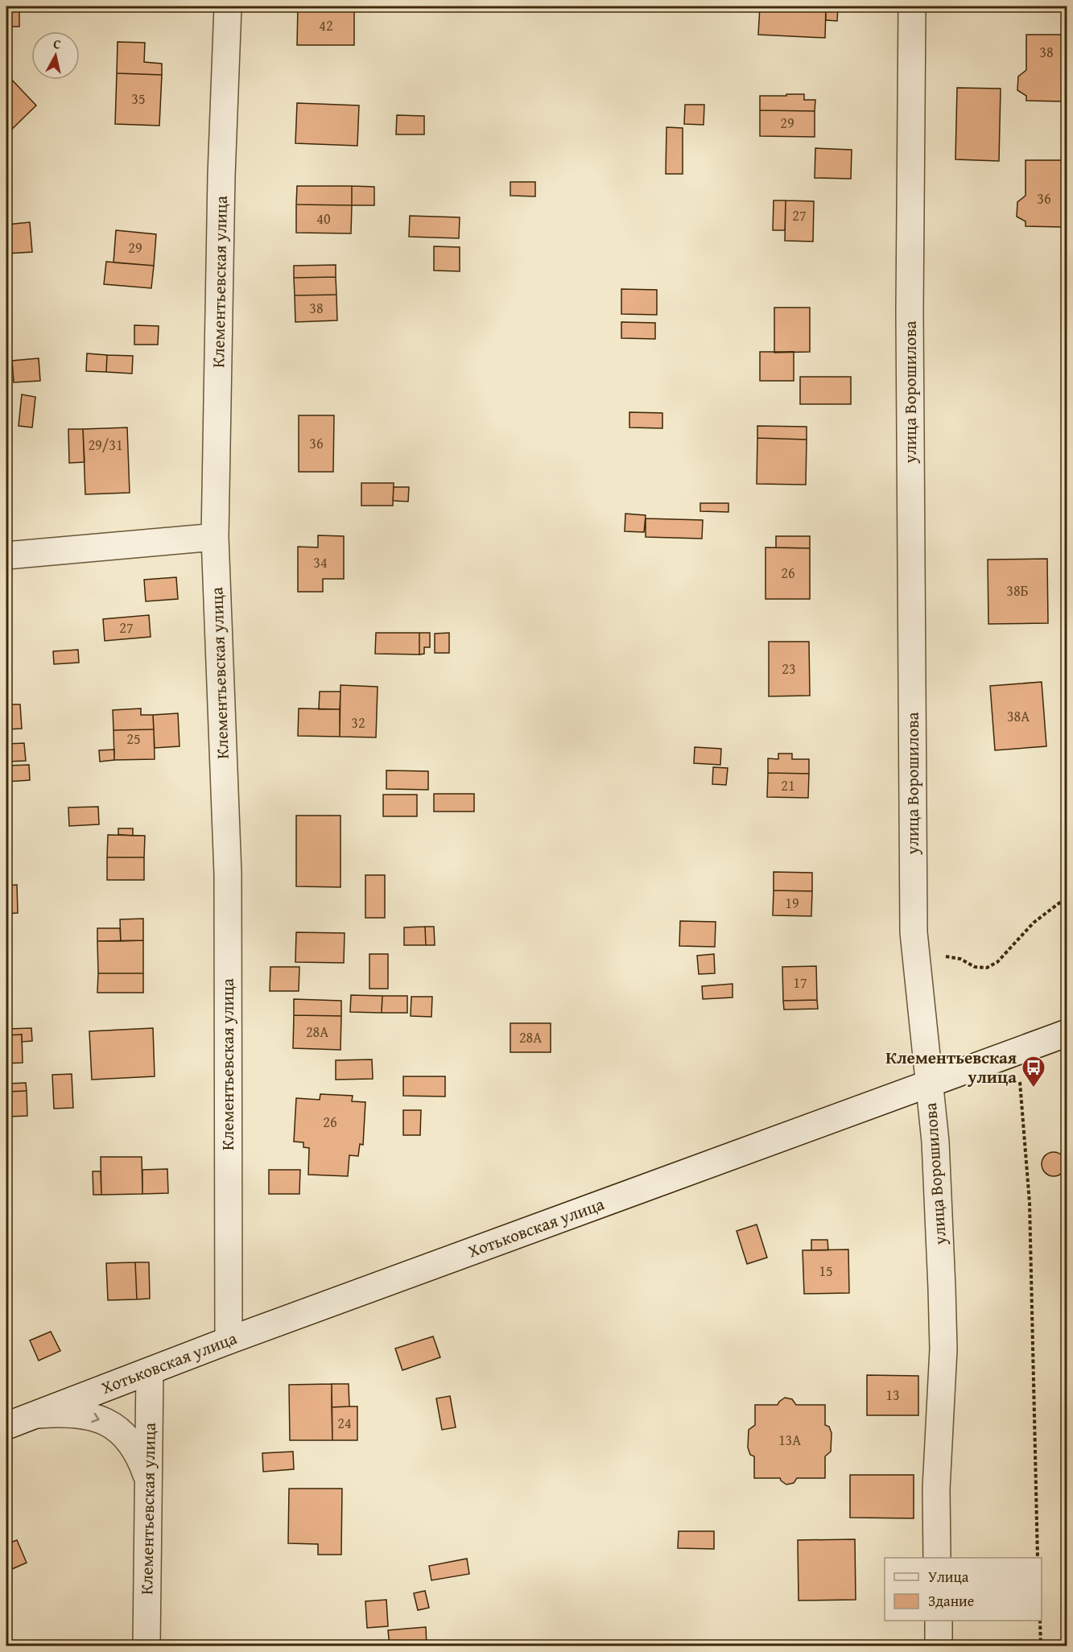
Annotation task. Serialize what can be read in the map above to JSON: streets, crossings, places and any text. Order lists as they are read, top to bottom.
{
  "streets": {
    "street": ["Клементьевская улица", "улица Ворошилова", "Хотьковская улица"]
  },
  "crossings": [
    ["Клементьевская улица", "Хотьковская улица"],
    ["улица Ворошилова", "Хотьковская улица"]
  ],
  "places": {
    "bus stop": ["Клементьевская улица"]
  },
  "house_numbers": [
    "42",
    "38",
    "35",
    "29",
    "36",
    "27",
    "40",
    "29",
    "38",
    "36",
    "29/31",
    "34",
    "26",
    "38Б",
    "27",
    "23",
    "38А",
    "32",
    "25",
    "21",
    "19",
    "17",
    "28А",
    "28А",
    "26",
    "15",
    "13",
    "24",
    "13А"
  ],
  "legend": ["Улица", "Здание"],
  "north": "top"
}
